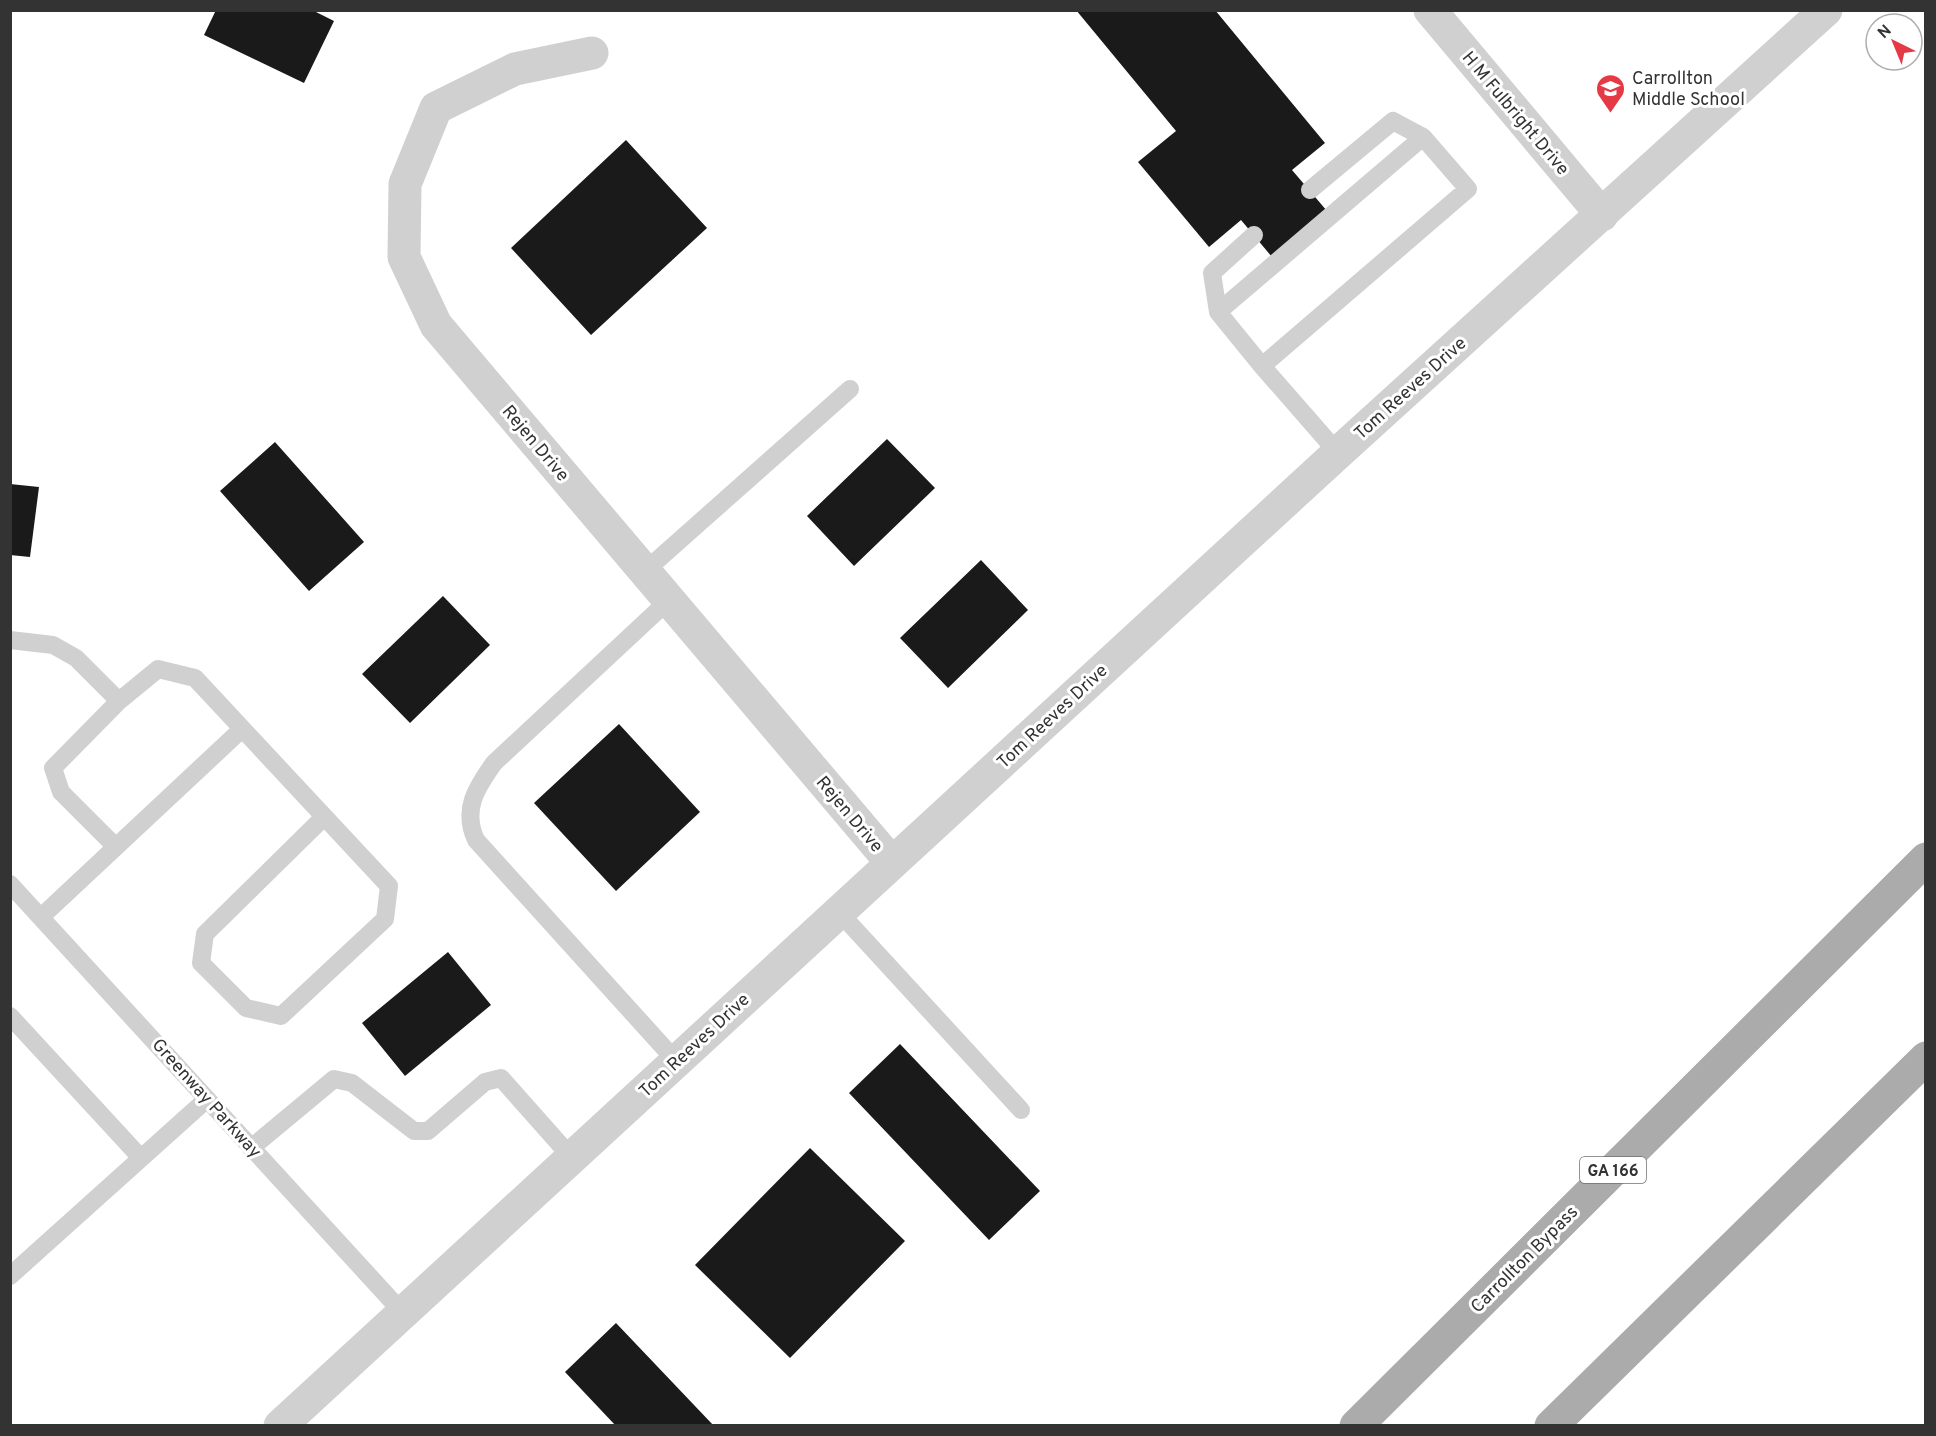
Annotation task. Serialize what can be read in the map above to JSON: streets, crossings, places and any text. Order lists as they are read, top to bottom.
{
  "streets": {
    "main road": ["GA 166", "Carrollton Bypass"],
    "street": ["H M Fulbright Drive", "Tom Reeves Drive", "Rejen Drive"],
    "lane": ["Greenway Parkway"]
  },
  "crossings": [
    ["H M Fulbright Drive", "Tom Reeves Drive"],
    ["Tom Reeves Drive", "Rejen Drive"],
    ["Tom Reeves Drive", "Greenway Parkway"]
  ],
  "places": {
    "school or university": ["Carrollton Middle School"]
  },
  "north": "top left"
}
